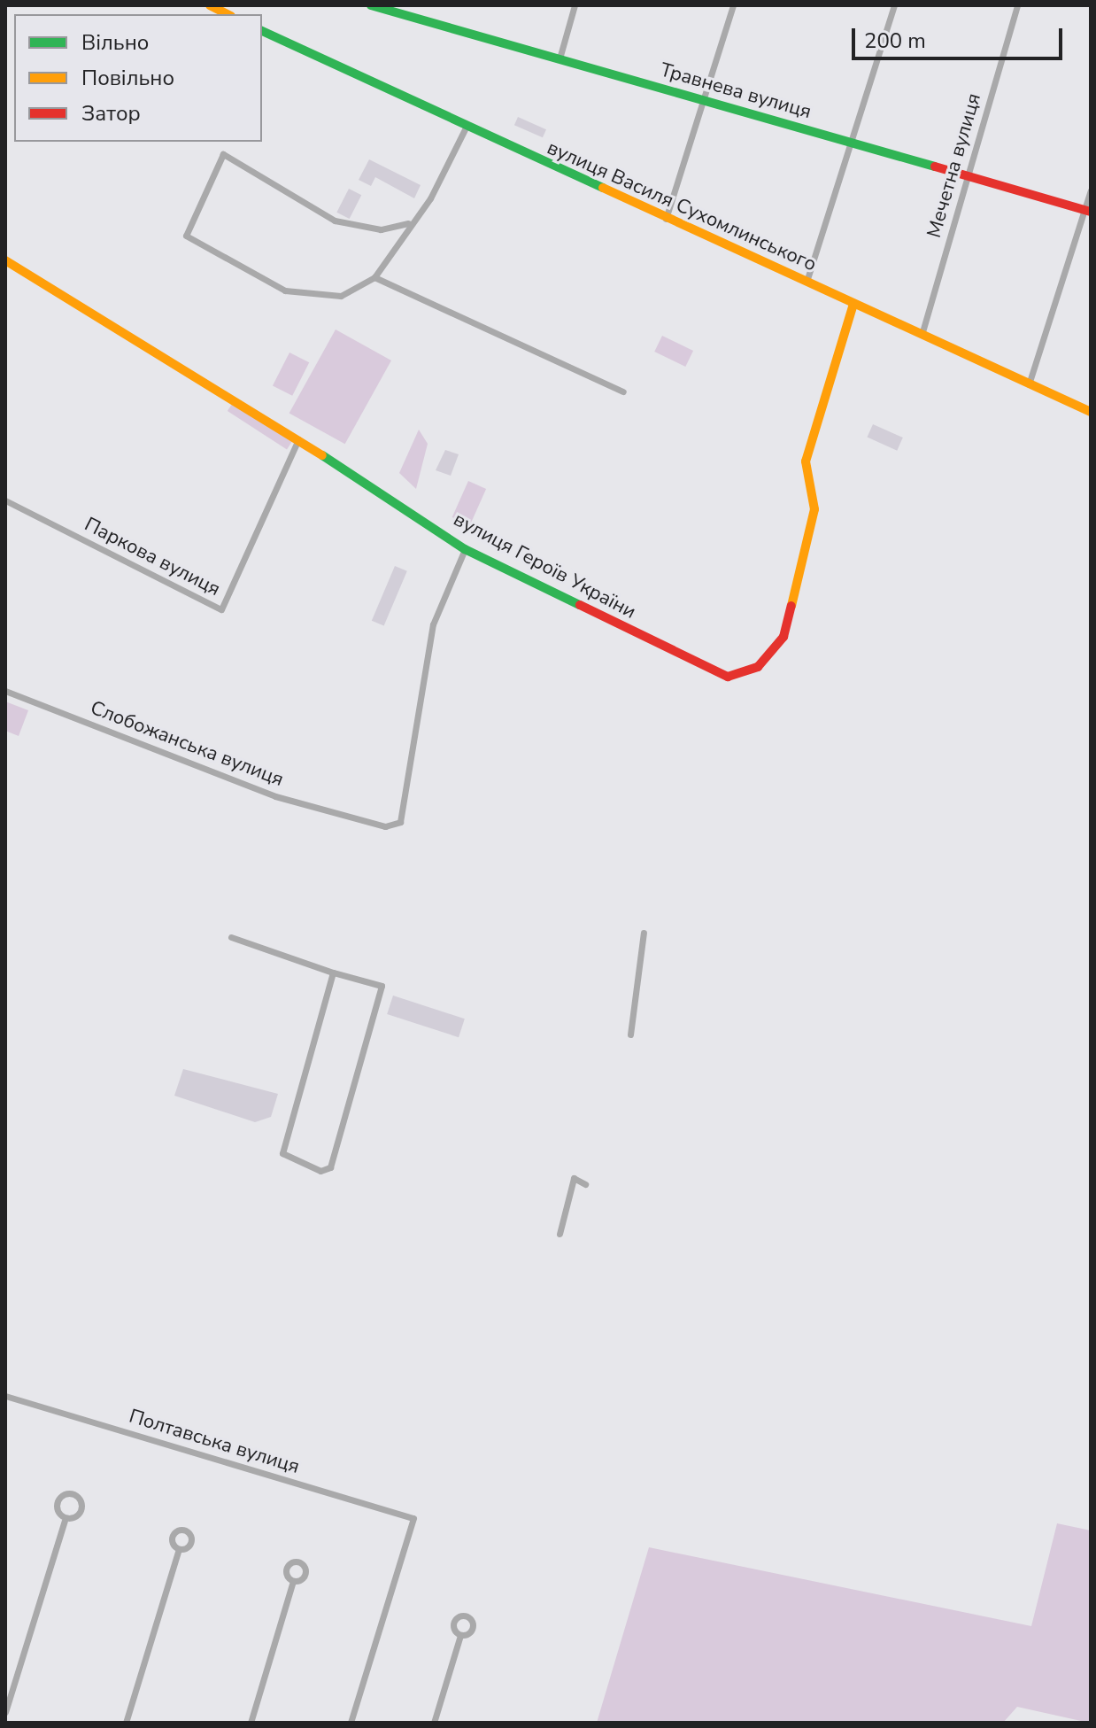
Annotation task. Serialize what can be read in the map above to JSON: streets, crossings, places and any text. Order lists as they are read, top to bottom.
{
  "streets": {
    "street": [
      "Травнева вулиця",
      "Мечетна вулиця",
      "вулиця Василя Сухомлинського",
      "Паркова вулиця",
      "вулиця Героїв України",
      "Слобожанська вулиця",
      "Полтавська вулиця"
    ]
  },
  "crossings": [
    ["Травнева вулиця", "Мечетна вулиця"],
    ["Мечетна вулиця", "вулиця Василя Сухомлинського"],
    ["вулиця Василя Сухомлинського", "вулиця Героїв України"],
    ["Паркова вулиця", "вулиця Героїв України"],
    ["вулиця Героїв України", "Слобожанська вулиця"]
  ],
  "legend": ["Вільно", "Повільно", "Затор"],
  "scale_bar": "200 m"
}
